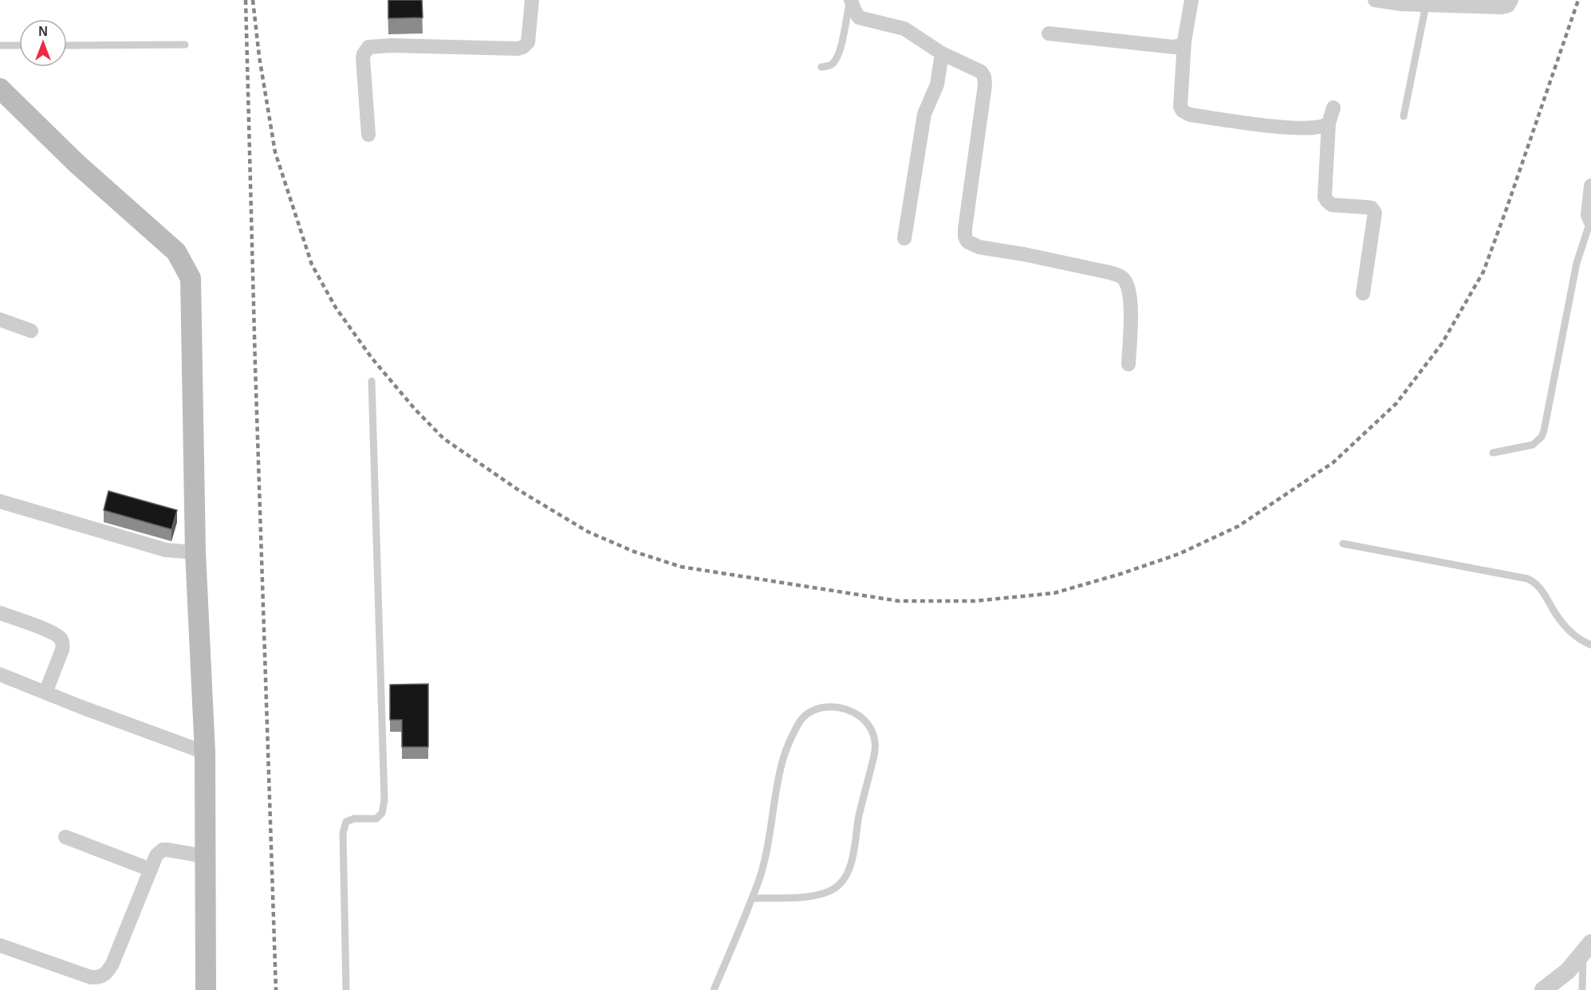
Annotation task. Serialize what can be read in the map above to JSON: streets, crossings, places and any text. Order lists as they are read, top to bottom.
{
  "north": "top"
}
